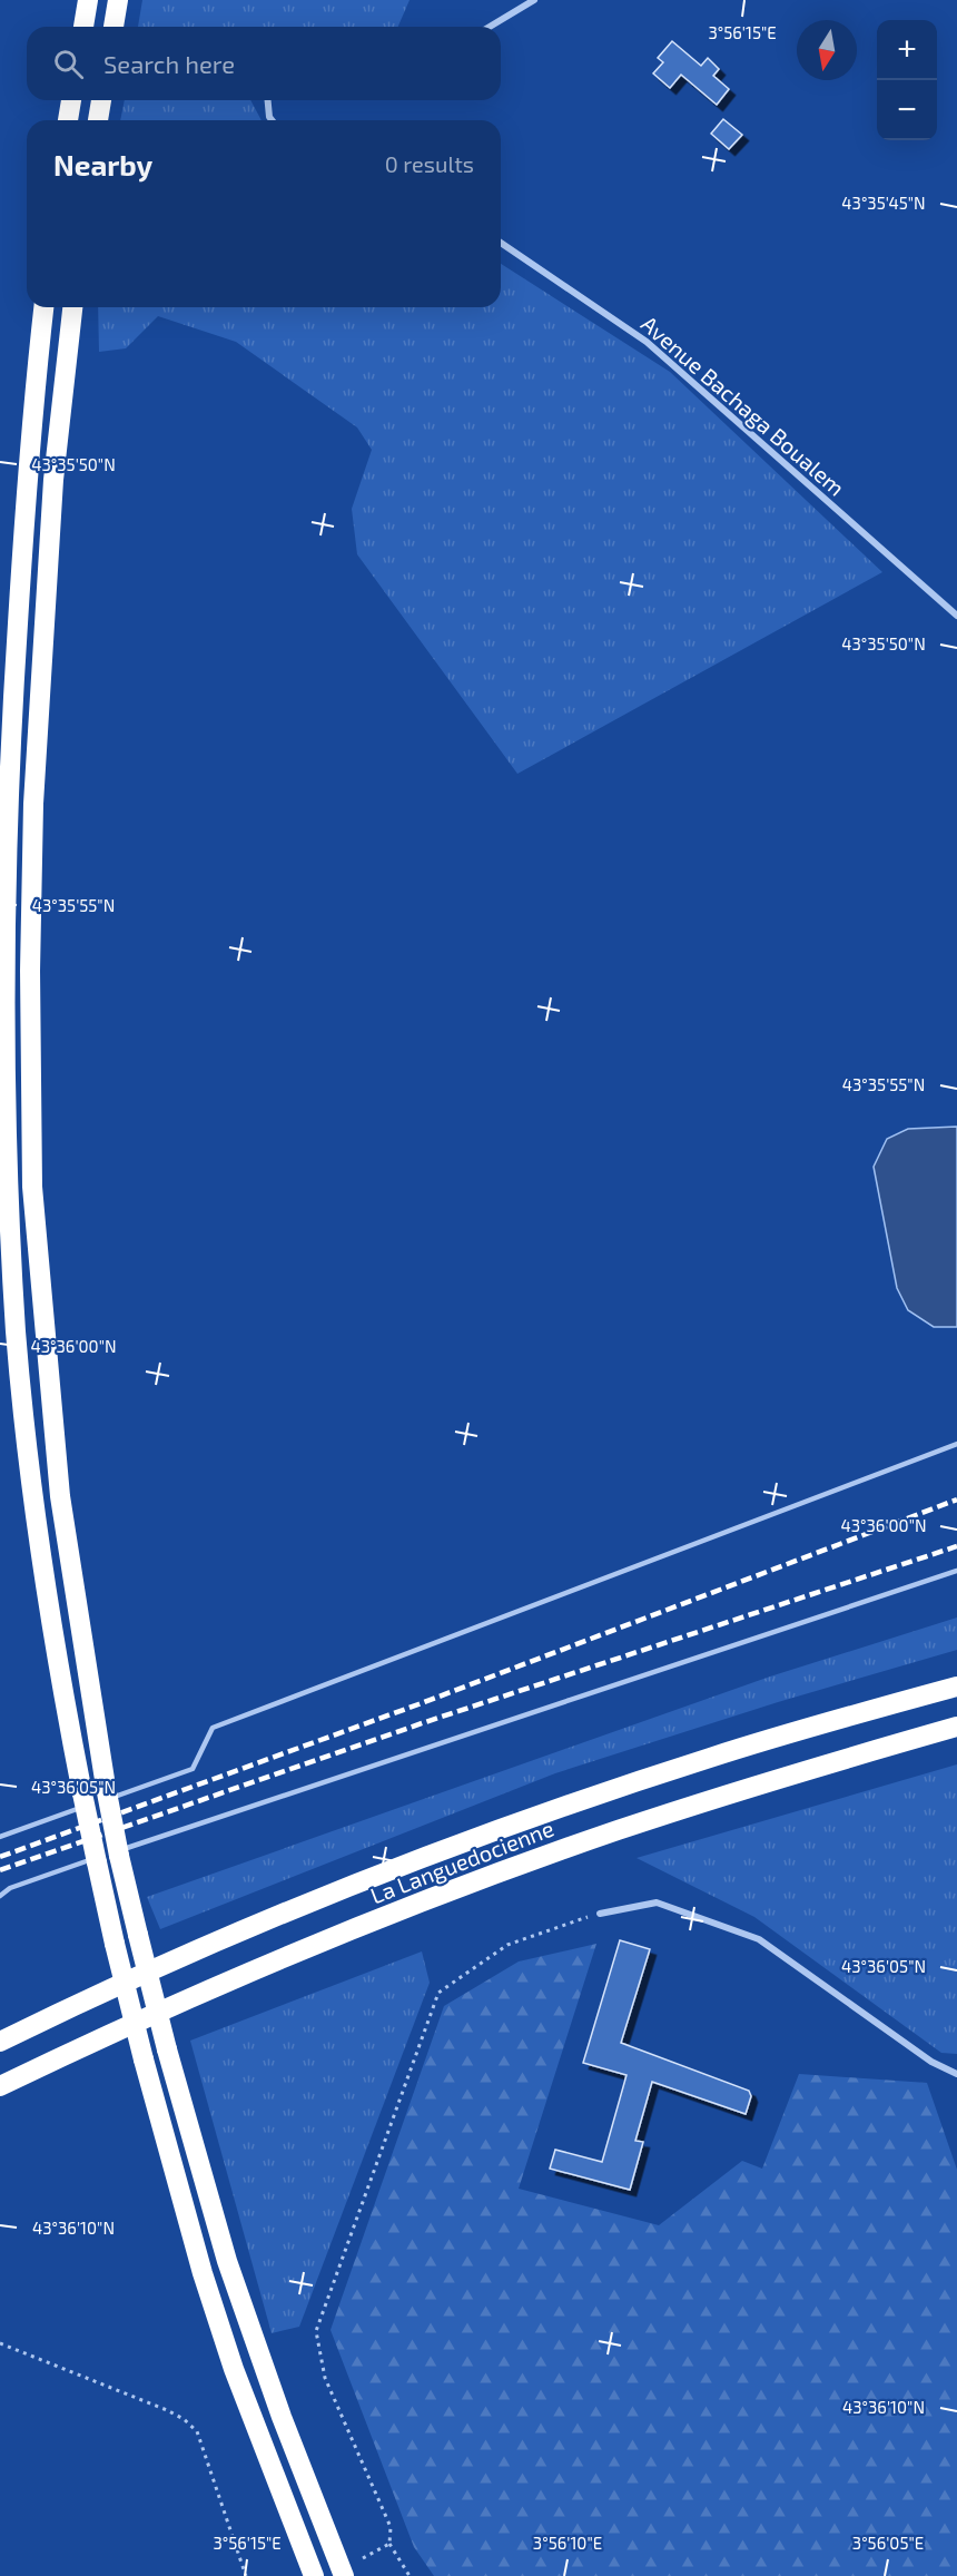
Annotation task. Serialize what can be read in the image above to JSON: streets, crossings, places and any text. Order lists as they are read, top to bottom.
{
  "streets": {
    "highway": ["La Languedocienne"],
    "street": ["Avenue Bachaga Boualem"]
  },
  "north": "bottom",
  "page": {
    "map_buttons": ["+", "−"],
    "search": "Search here",
    "heading": ["Nearby", "0 results"]
  },
  "coordinates": [
    "3°56'15\"E",
    "43°35'45\"N",
    "43°35'50\"N",
    "43°35'55\"N",
    "43°36'00\"N",
    "43°36'05\"N",
    "43°36'10\"N",
    "3°56'10\"E",
    "3°56'05\"E"
  ]
}
